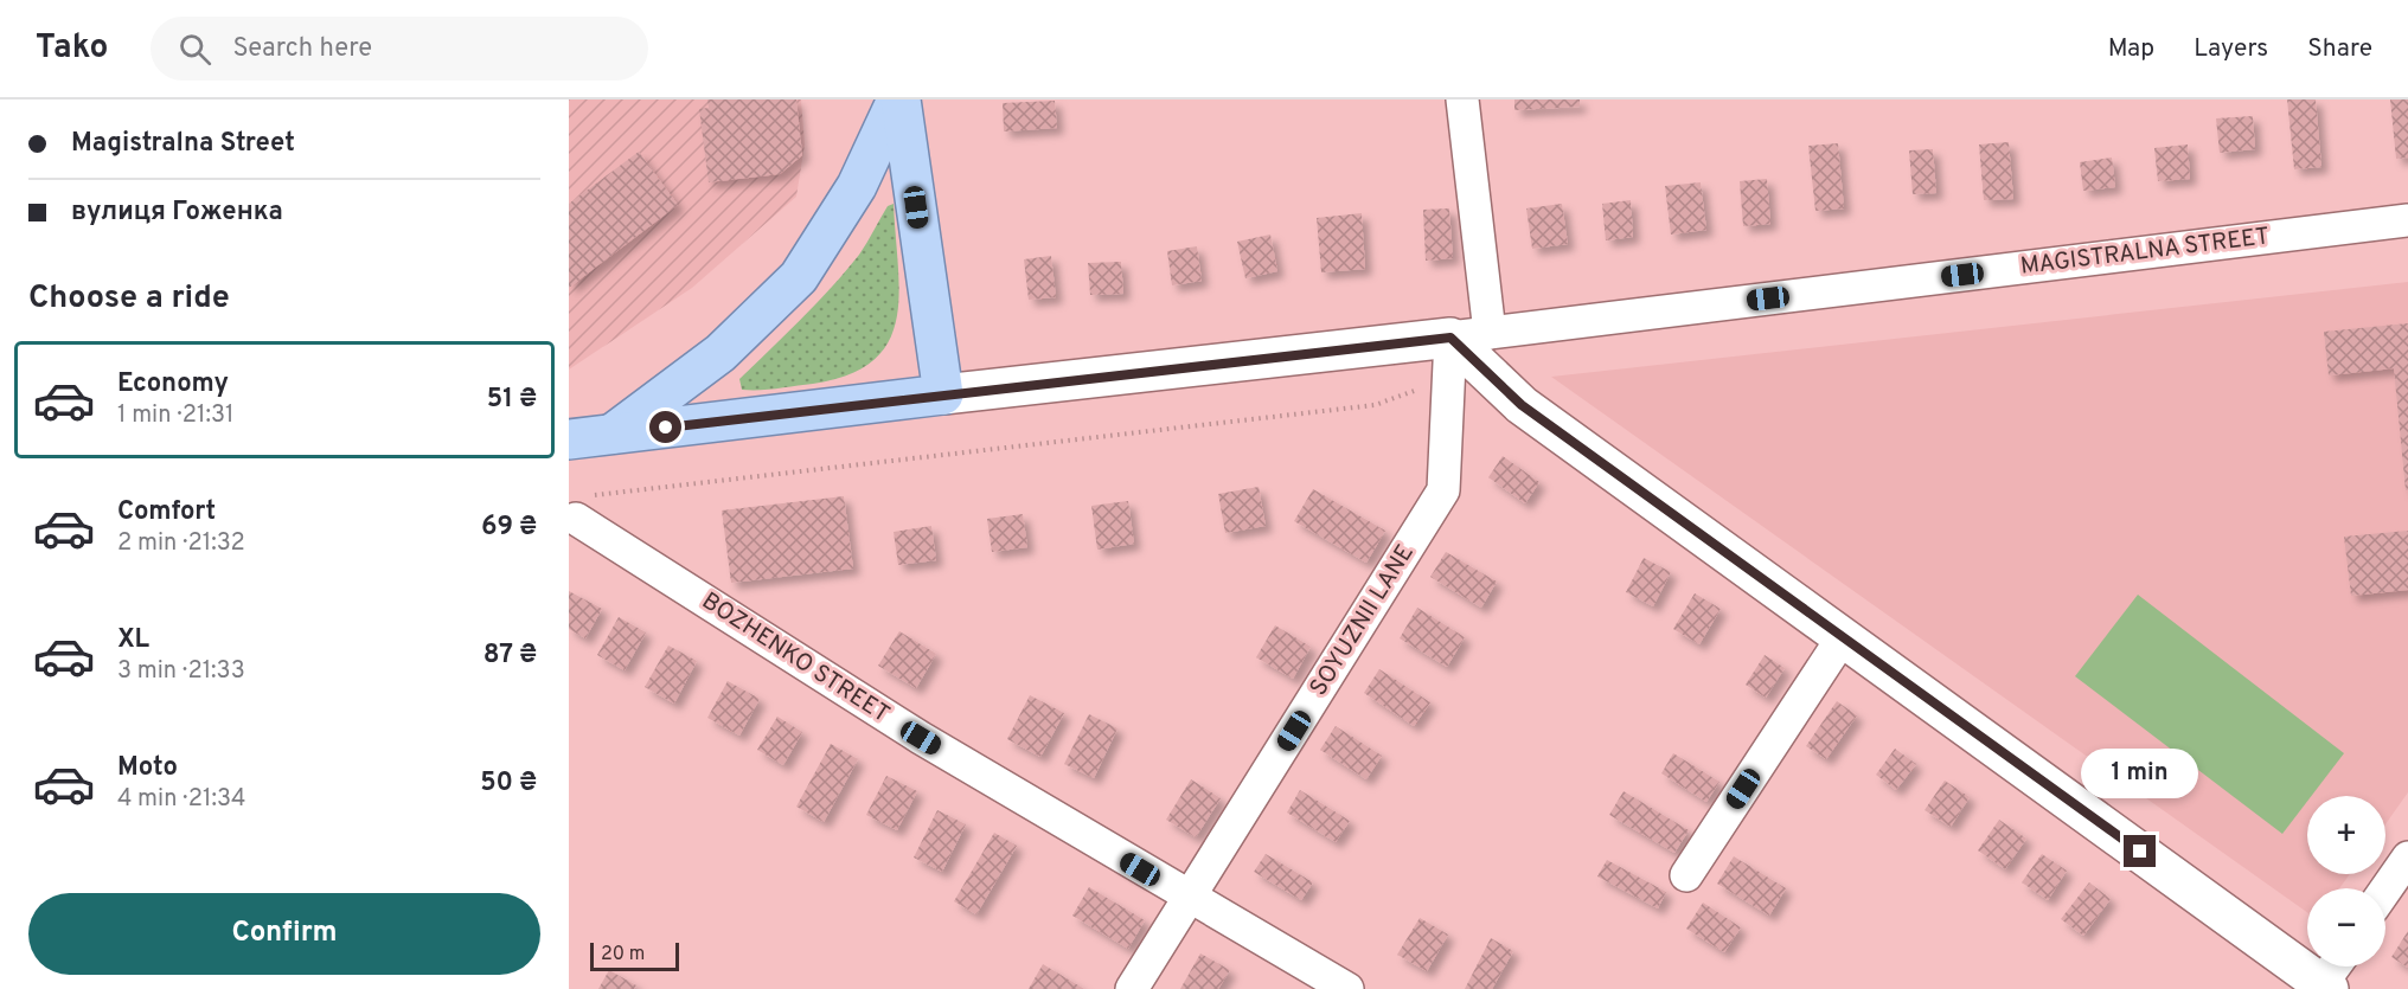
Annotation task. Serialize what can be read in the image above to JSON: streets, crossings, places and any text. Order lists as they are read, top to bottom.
{
  "streets": {
    "main road": ["MAGISTRALNA STREET"],
    "street": ["SOYUZNII LANE", "BOZHENKO STREET"]
  },
  "crossings": [
    ["MAGISTRALNA STREET", "SOYUZNII LANE"],
    ["SOYUZNII LANE", "BOZHENKO STREET"]
  ],
  "scale_bar": "20 m",
  "page": {
    "header": "Tako",
    "search": "Search here",
    "nav": ["Map", "Layers", "Share"],
    "banner": ["Magistralna Street", "вулиця Гоженка"],
    "heading": "Choose a ride",
    "list": [
      {
        "name": "Economy",
        "note": "1 min · 21:31",
        "value": "51 ₴"
      },
      {
        "name": "Comfort",
        "note": "2 min · 21:32",
        "value": "69 ₴"
      },
      {
        "name": "XL",
        "note": "3 min · 21:33",
        "value": "87 ₴"
      },
      {
        "name": "Moto",
        "note": "4 min · 21:34",
        "value": "50 ₴"
      }
    ],
    "bubble": "1 min",
    "map_buttons": ["+", "−"],
    "buttons": "Confirm",
    "scale": "20 m"
  }
}
